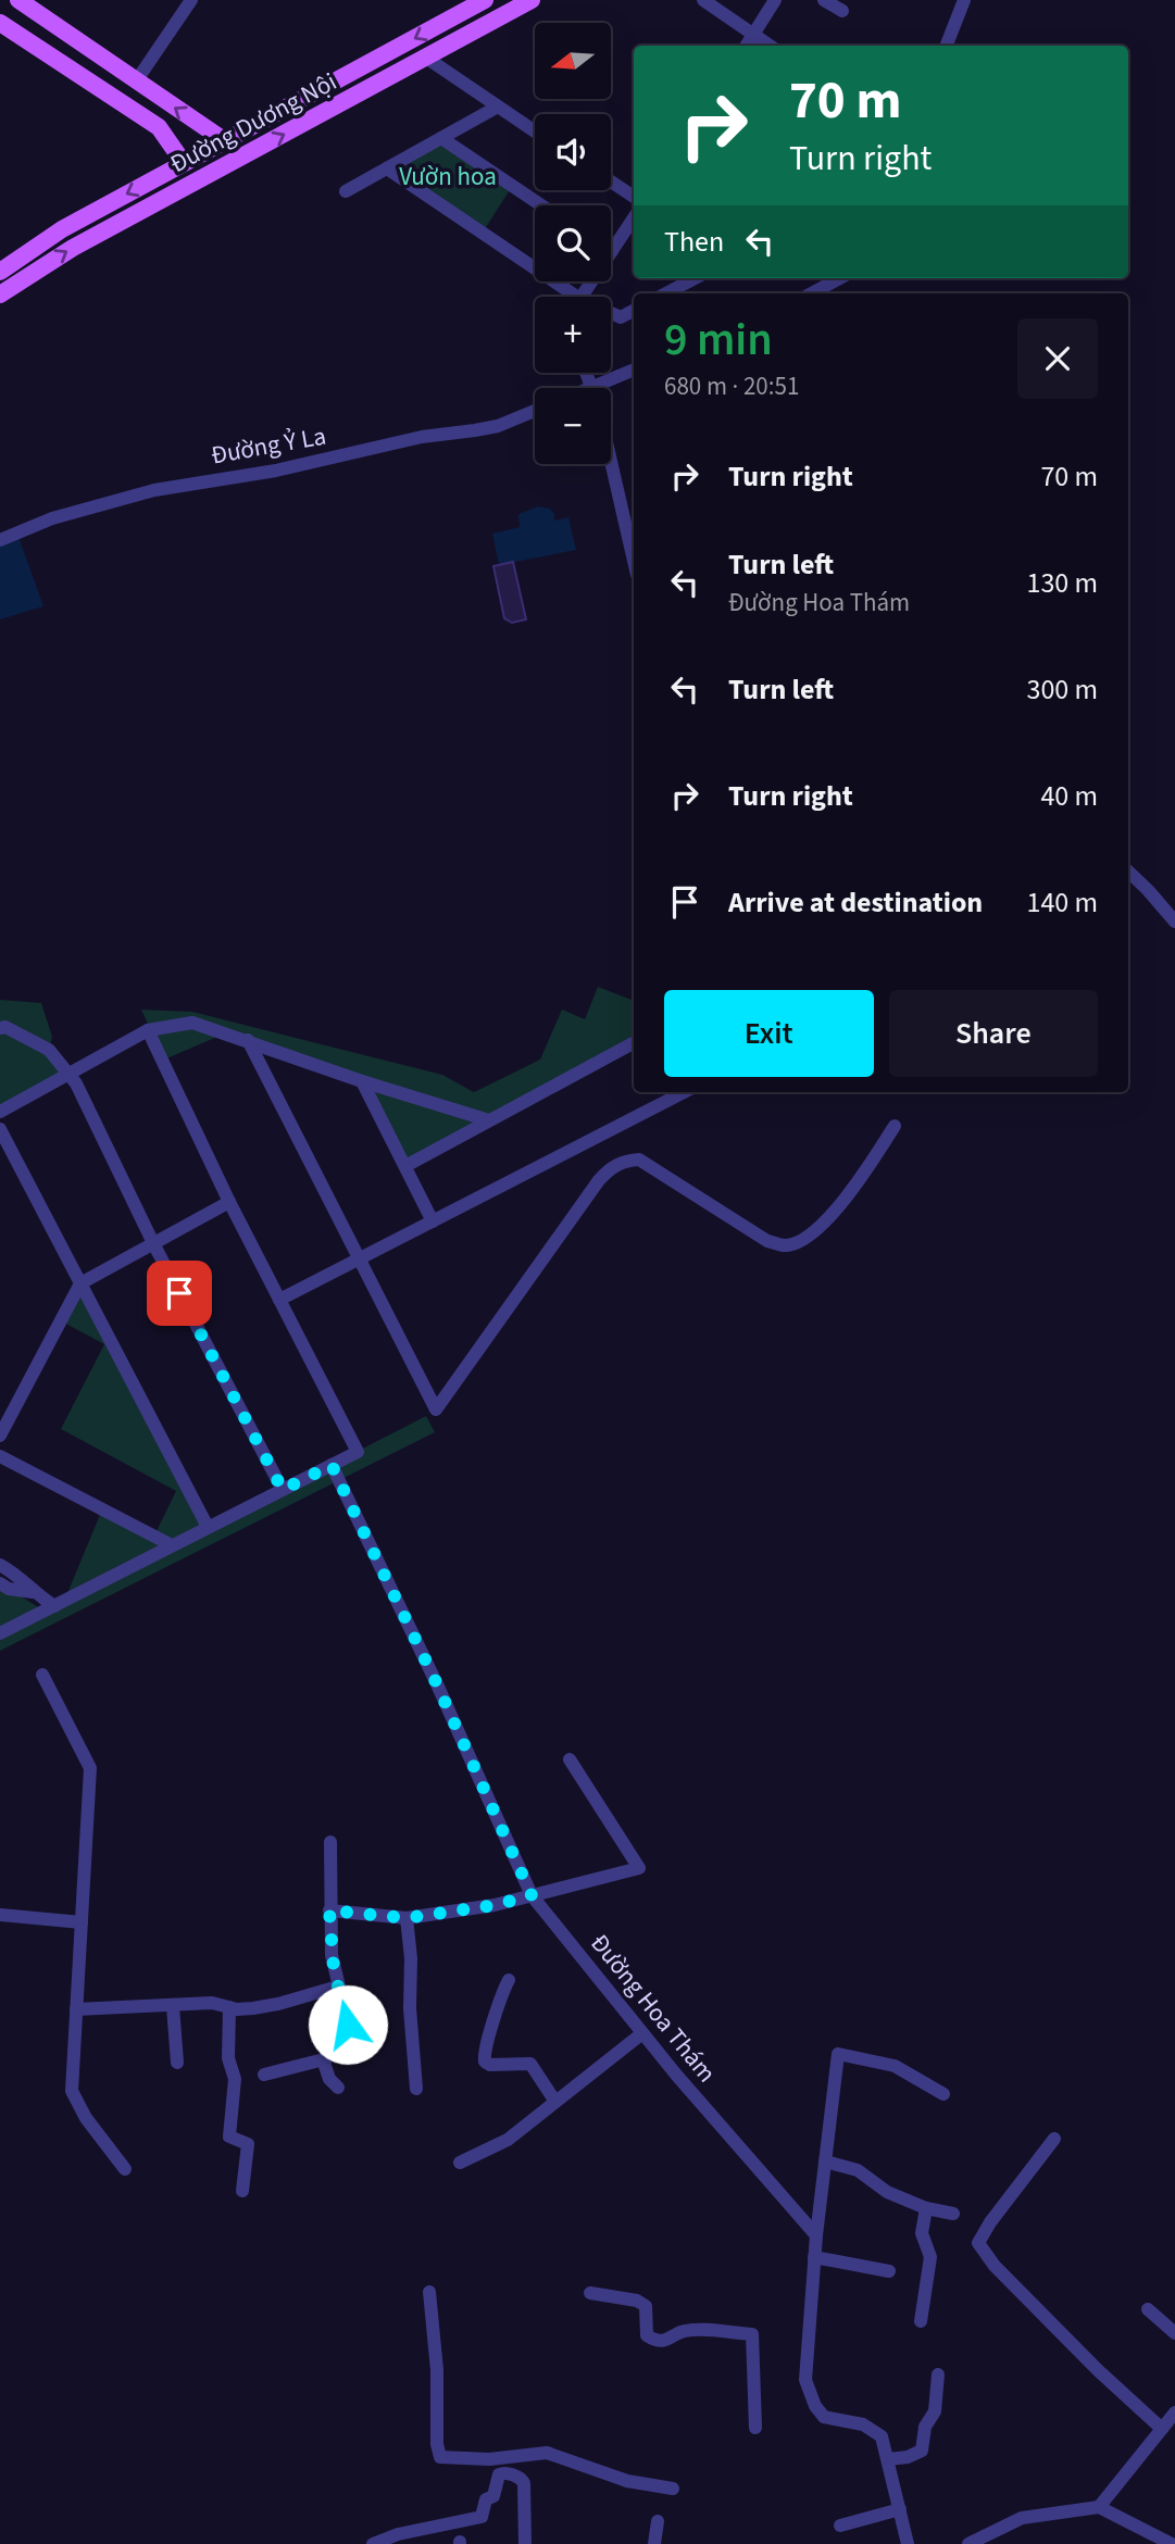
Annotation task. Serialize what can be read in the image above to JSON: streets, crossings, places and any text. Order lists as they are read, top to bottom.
{
  "streets": {
    "main road": ["Đường Dương Nội"],
    "street": ["Đường Ỷ La", "Đường Hoa Thám"]
  },
  "parks": ["Vườn hoa"],
  "north": "left",
  "page": {
    "map_buttons": ["+", "−"],
    "turn": ["70 m", "Turn right"],
    "then": "Then",
    "heading": ["9 min", "680 m · 20:51"],
    "list": [
      {
        "name": "Turn right",
        "value": "70 m"
      },
      {
        "name": "Turn left",
        "note": "Đường Hoa Thám",
        "value": "130 m"
      },
      {
        "name": "Turn left",
        "value": "300 m"
      },
      {
        "name": "Turn right",
        "value": "40 m"
      },
      {
        "name": "Arrive at destination",
        "value": "140 m"
      }
    ],
    "buttons": ["Exit", "Share"]
  }
}
